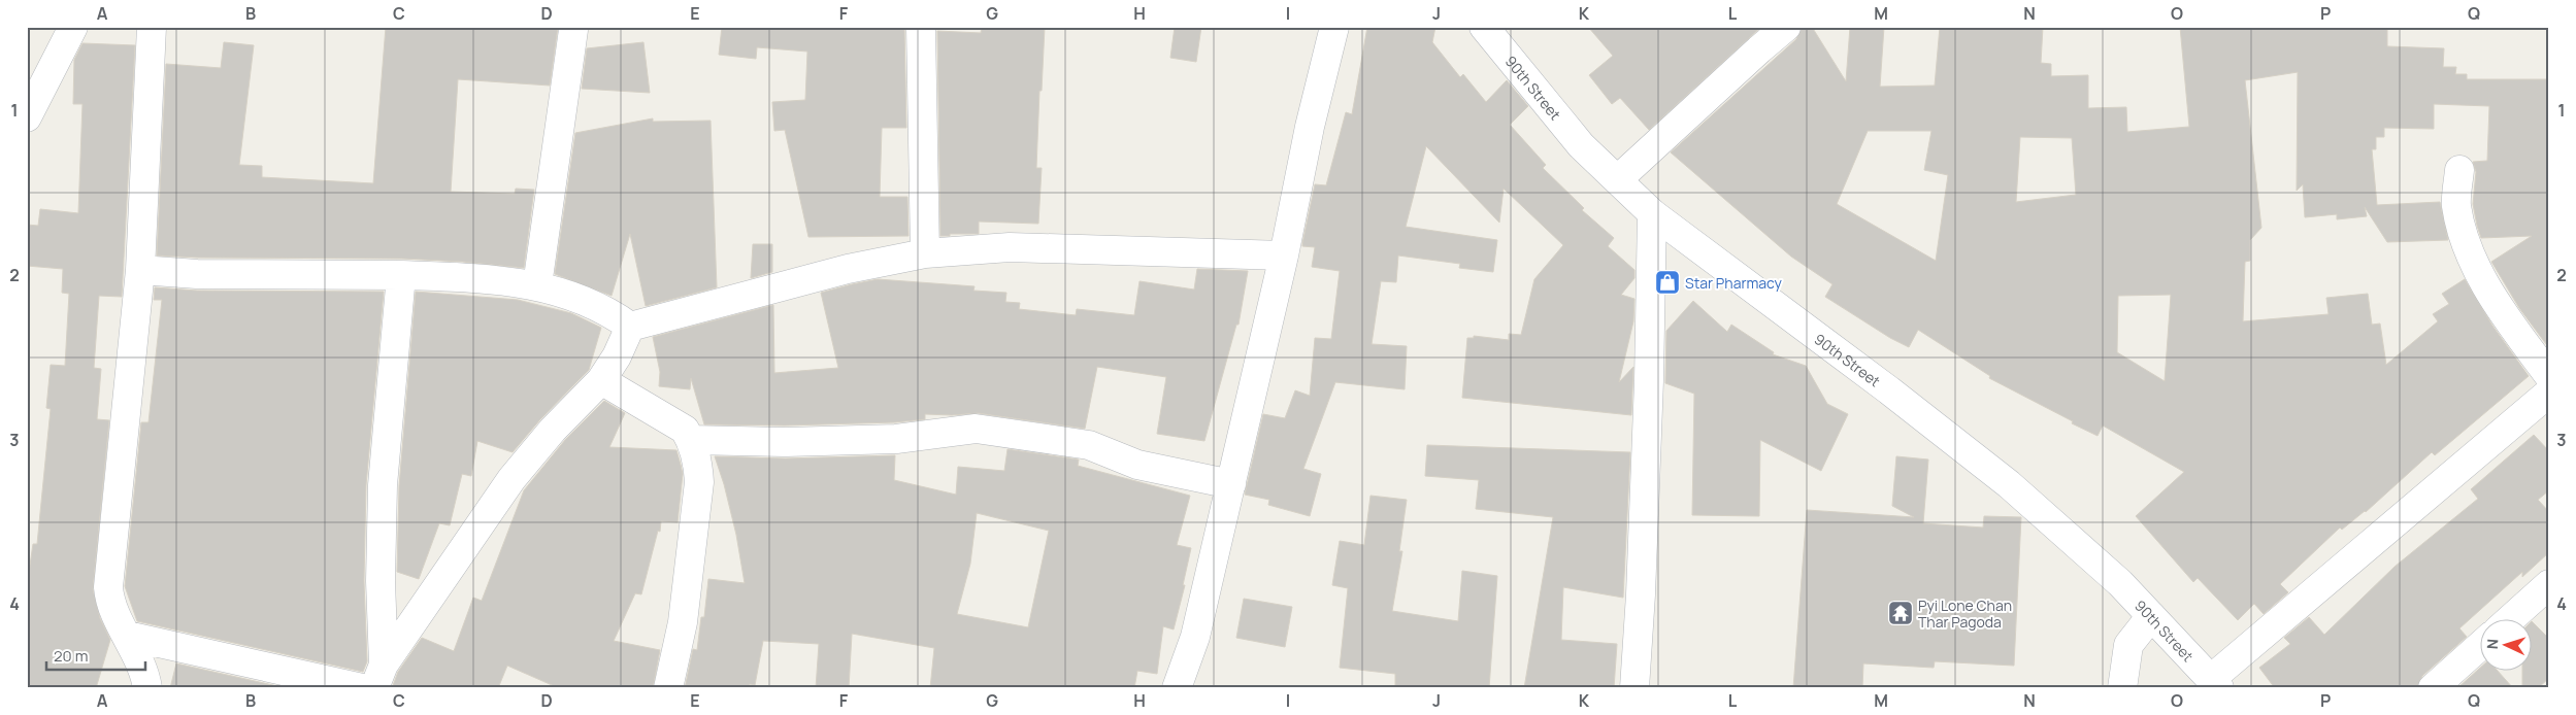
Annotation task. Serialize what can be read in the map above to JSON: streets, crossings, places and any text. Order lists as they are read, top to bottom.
{
  "streets": {
    "street": ["90th Street"]
  },
  "places": {
    "shop": ["Star Pharmacy"],
    "temple": ["Pyi Lone Chan Thar Pagoda"]
  },
  "scale_bar": "20 m",
  "north": "left",
  "grid": {
    "columns": [
      "A",
      "B",
      "C",
      "D",
      "E",
      "F",
      "G",
      "H",
      "I",
      "J",
      "K",
      "L",
      "M",
      "N",
      "O",
      "P",
      "Q"
    ],
    "rows": [
      "1",
      "2",
      "3",
      "4"
    ]
  }
}
